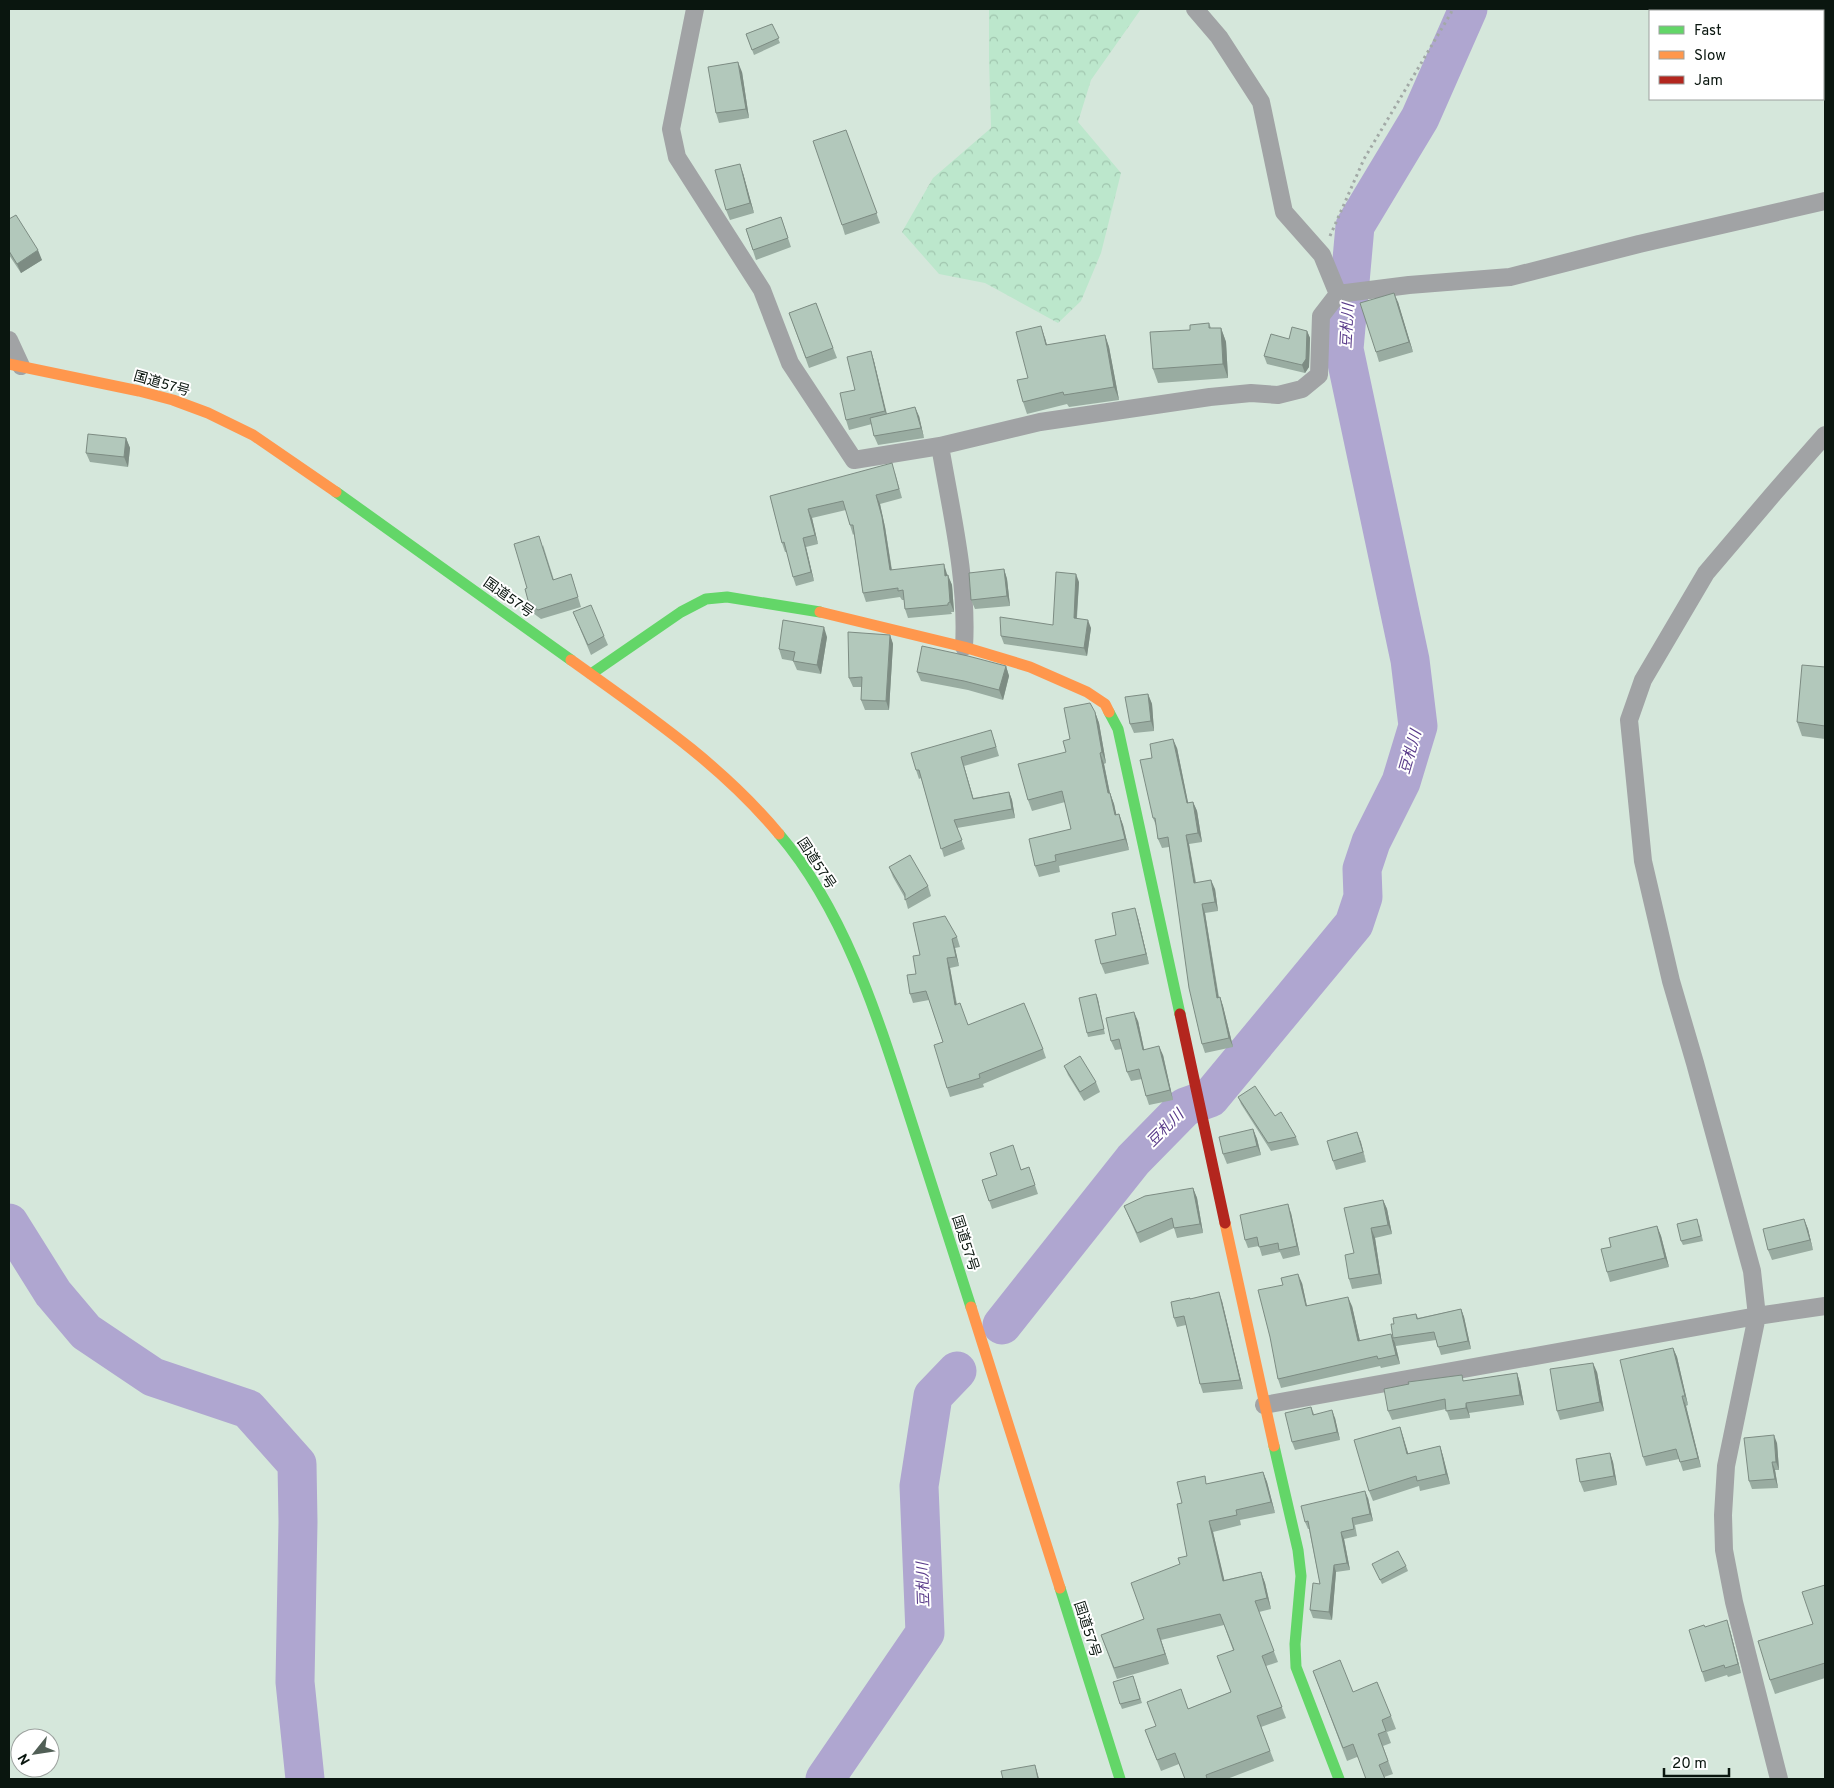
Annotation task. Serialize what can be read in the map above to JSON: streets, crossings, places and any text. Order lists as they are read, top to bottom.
{
  "streets": {
    "main road": ["国道57号"]
  },
  "water": ["豆札川"],
  "legend": ["Fast", "Slow", "Jam"],
  "scale_bar": "20 m",
  "north": "bottom left"
}
